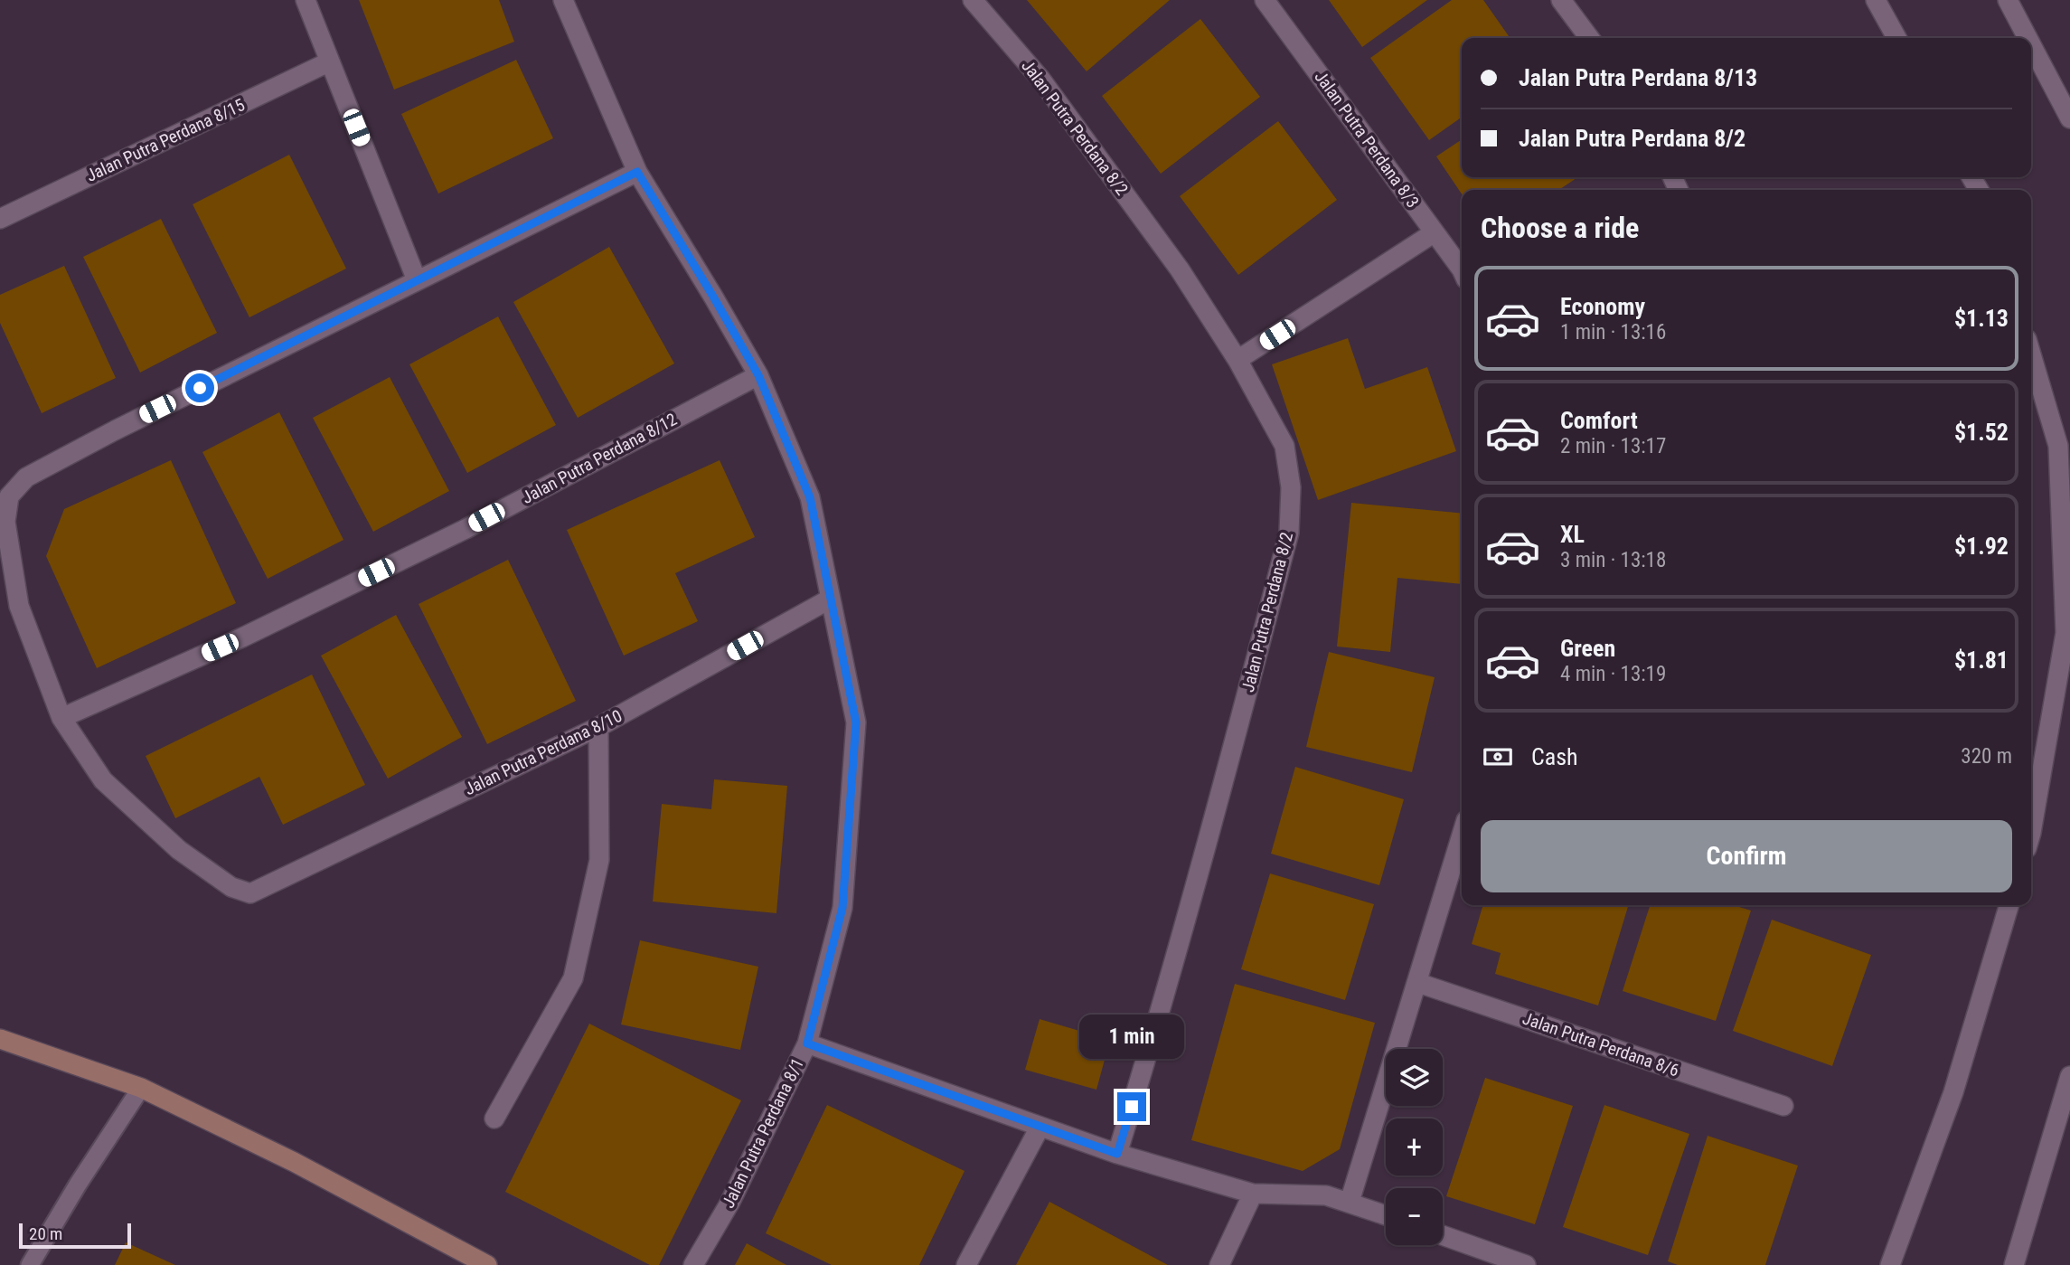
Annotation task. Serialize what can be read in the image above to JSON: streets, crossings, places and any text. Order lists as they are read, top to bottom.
{
  "streets": {
    "street": [
      "Jalan Putra Perdana 8/2",
      "Jalan Putra Perdana 8/3",
      "Jalan Putra Perdana 8/15",
      "Jalan Putra Perdana 8/12",
      "Jalan Putra Perdana 8/10",
      "Jalan Putra Perdana 8/6",
      "Jalan Putra Perdana 8/1"
    ]
  },
  "crossings": [
    ["Jalan Putra Perdana 8/12", "Jalan Putra Perdana 8/10"],
    ["Jalan Putra Perdana 8/12", "Jalan Putra Perdana 8/1"],
    ["Jalan Putra Perdana 8/10", "Jalan Putra Perdana 8/1"]
  ],
  "scale_bar": "20 m",
  "page": {
    "banner": ["Jalan Putra Perdana 8/13", "Jalan Putra Perdana 8/2"],
    "heading": "Choose a ride",
    "list": [
      {
        "name": "Economy",
        "note": "1 min · 13:16",
        "value": "$1.13"
      },
      {
        "name": "Comfort",
        "note": "2 min · 13:17",
        "value": "$1.52"
      },
      {
        "name": "XL",
        "note": "3 min · 13:18",
        "value": "$1.92"
      },
      {
        "name": "Green",
        "note": "4 min · 13:19",
        "value": "$1.81"
      }
    ],
    "pay": ["Cash", "320 m"],
    "buttons": "Confirm",
    "bubble": "1 min",
    "map_buttons": ["+", "−"],
    "scale": "20 m"
  }
}
